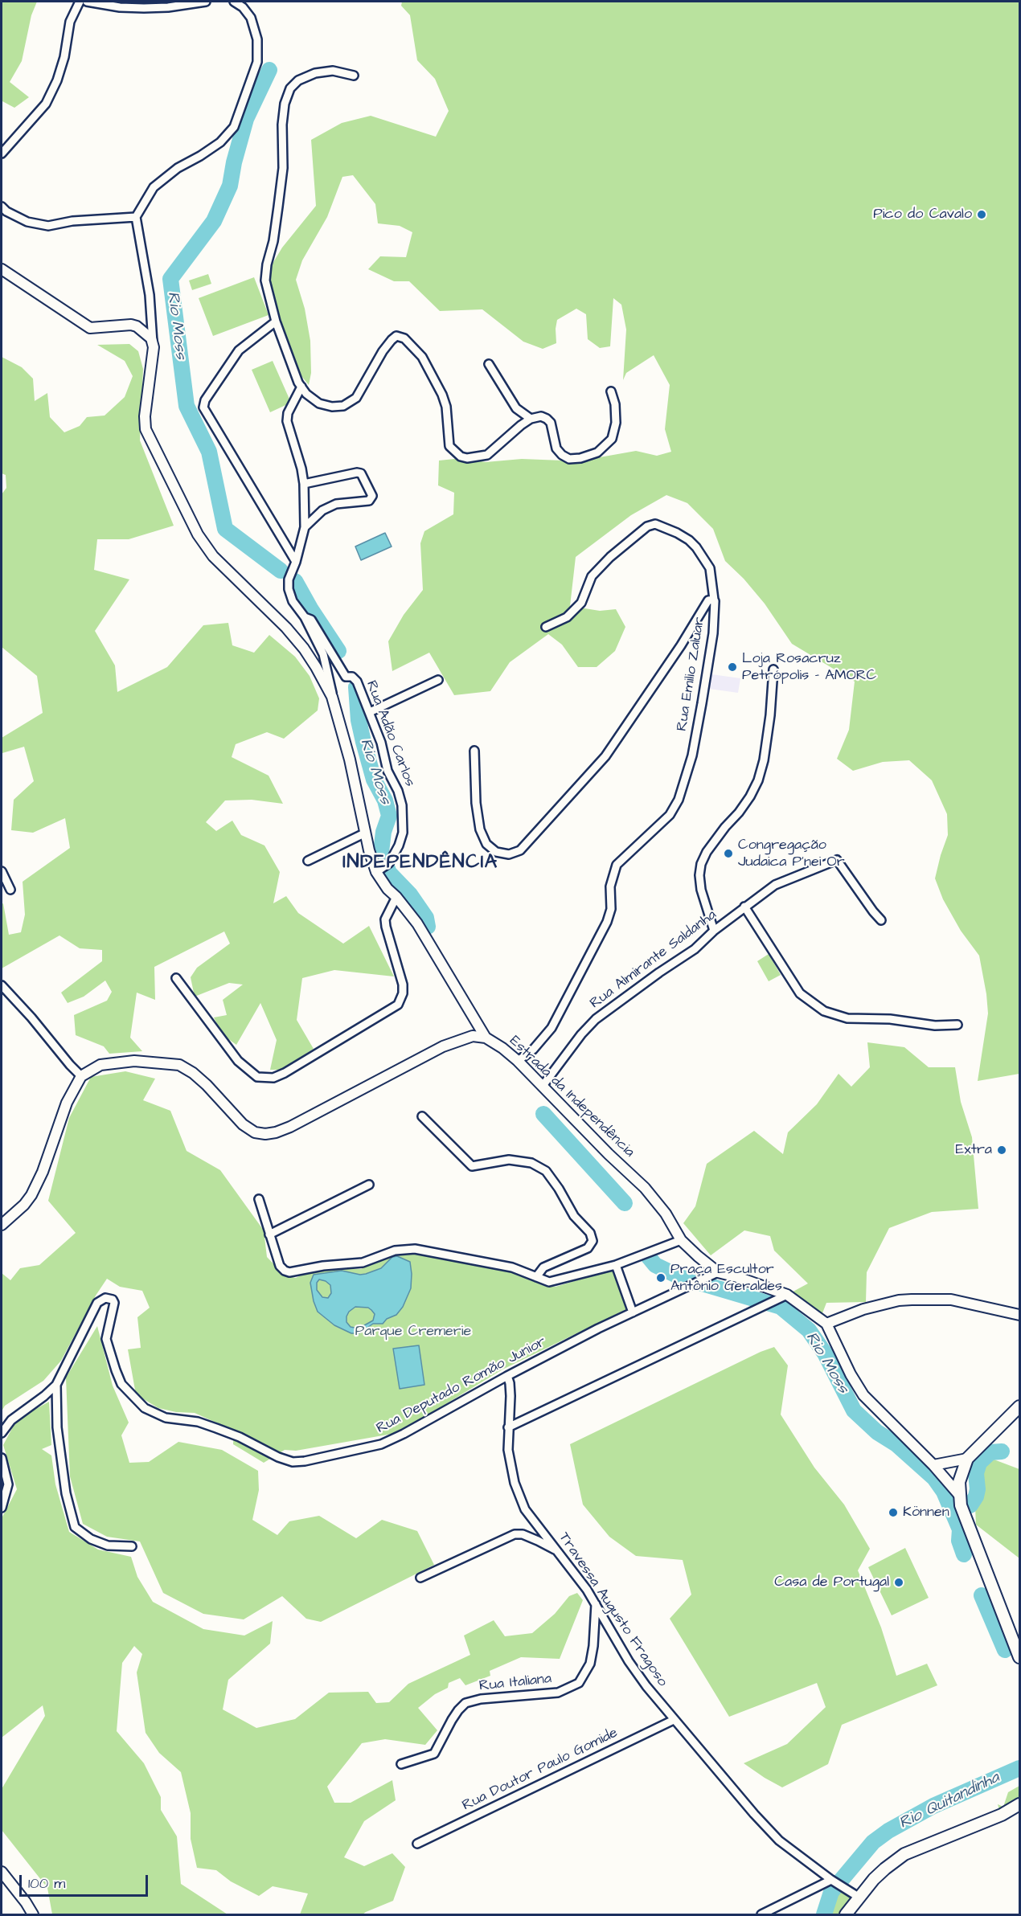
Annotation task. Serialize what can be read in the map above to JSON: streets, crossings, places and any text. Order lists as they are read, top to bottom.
{
  "streets": {
    "street": [
      "Rua Emilio Zaluar",
      "Rua Adão Carlos",
      "Rua Almirante Saldanha",
      "Estrada da Independência",
      "Rua Deputado Romão Junior",
      "Travessa Augusto Fragoso",
      "Rua Italiana",
      "Rua Doutor Paulo Gomide"
    ]
  },
  "crossings": [
    ["Rua Emilio Zaluar", "Estrada da Independência"],
    ["Rua Almirante Saldanha", "Estrada da Independência"],
    ["Estrada da Independência", "Rua Deputado Romão Junior"],
    ["Rua Deputado Romão Junior", "Travessa Augusto Fragoso"],
    ["Travessa Augusto Fragoso", "Rua Italiana"],
    ["Travessa Augusto Fragoso", "Rua Doutor Paulo Gomide"]
  ],
  "districts": ["INDEPENDÊNCIA"],
  "water": ["Rio Moss", "Rio Quitandinha"],
  "parks": ["Parque Cremerie"],
  "places": [
    "Pico do Cavalo",
    "Loja Rosacruz Petrópolis - AMORC",
    "Congregação Judaica P'nei Or",
    "Extra",
    "Praça Escultor Antônio Geraldes",
    "Können",
    "Casa de Portugal"
  ],
  "scale_bar": "100 m"
}
